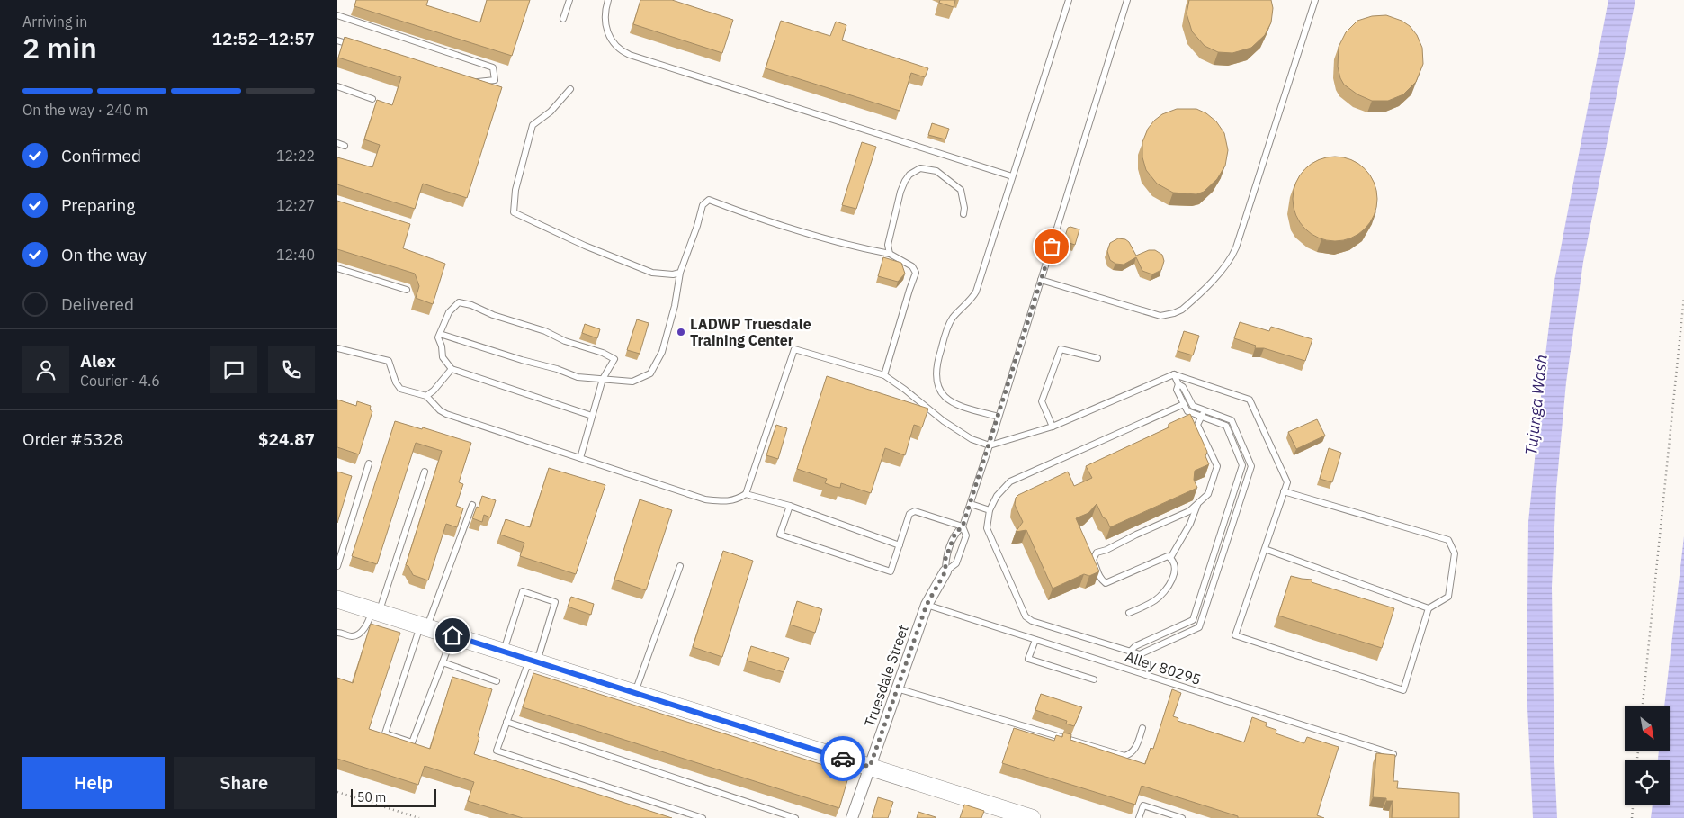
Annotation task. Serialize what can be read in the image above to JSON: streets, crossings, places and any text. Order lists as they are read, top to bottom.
{
  "streets": {
    "street": ["Truesdale Street"],
    "lane": ["Alley 80295"]
  },
  "crossings": [
    ["Alley 80295", "Truesdale Street"]
  ],
  "water": ["Tujunga Wash"],
  "places": ["LADWP Truesdale Training Center"],
  "scale_bar": "50 m",
  "north": "bottom right",
  "page": {
    "heading": ["2 min", "Arriving in", "12:52–12:57"],
    "panel": [
      "Alex",
      "Courier · 4.6",
      "Order #5328",
      "$24.87"
    ],
    "bar": "On the way · 240 m",
    "list": [
      ["Confirmed", "12:22"],
      ["Preparing", "12:27"],
      ["On the way", "12:40"],
      "Delivered"
    ],
    "buttons": ["Help", "Share"],
    "scale": "50 m"
  }
}
